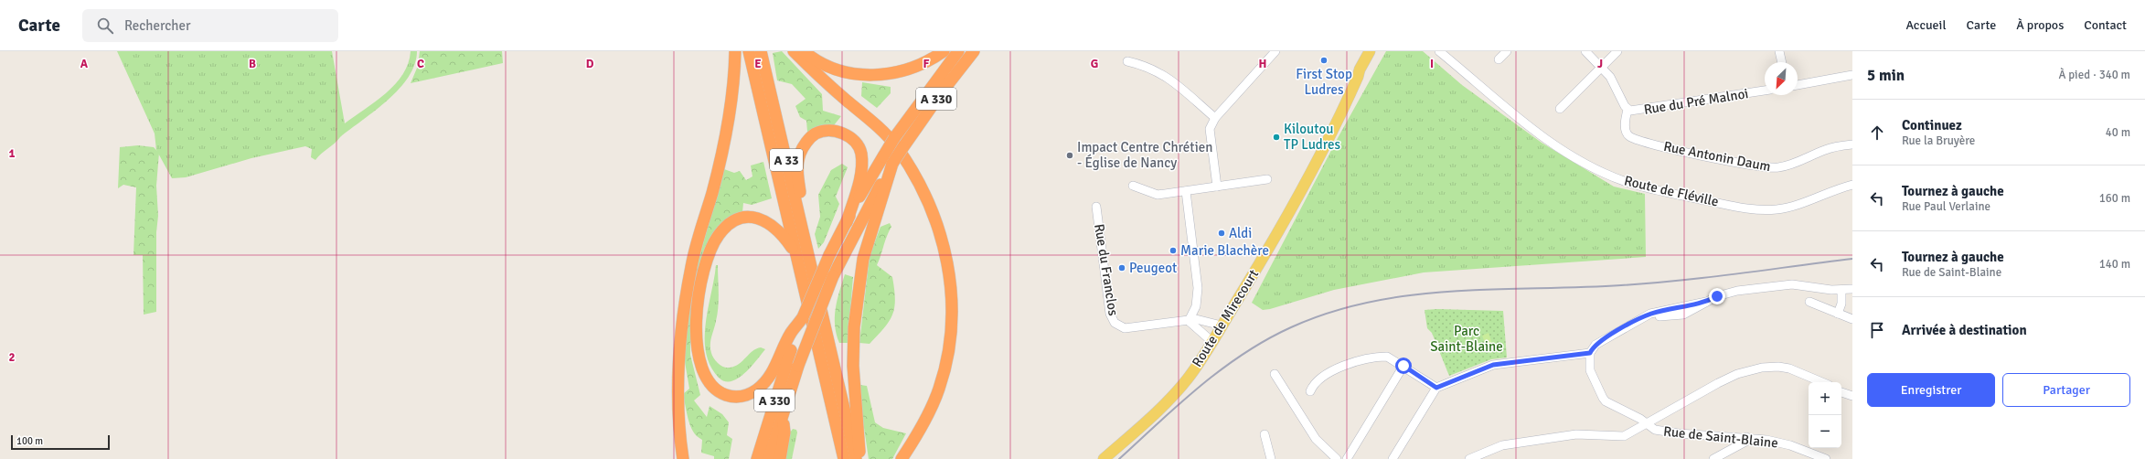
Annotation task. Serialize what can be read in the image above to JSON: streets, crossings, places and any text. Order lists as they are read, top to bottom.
{
  "streets": {
    "highway": ["A 330", "A 33"],
    "main road": ["Route de Mirecourt"],
    "street": [
      "Rue du Pré Malnoi",
      "Rue Antonin Daum",
      "Route de Fléville",
      "Rue du Franclos",
      "Rue de Saint-Blaine"
    ]
  },
  "crossings": [
    ["Rue du Pré Malnoi", "Rue Antonin Daum"],
    ["Rue du Franclos", "Route de Mirecourt"]
  ],
  "parks": ["Parc Saint-Blaine"],
  "places": [
    "First Stop Ludres",
    "Kiloutou TP Ludres",
    "Impact Centre Chrétien - Église de Nancy",
    "Aldi",
    "Marie Blachère",
    "Peugeot"
  ],
  "scale_bar": "100 m",
  "north": "bottom left",
  "page": {
    "header": "Carte",
    "search": "Rechercher",
    "nav": [
      "Accueil",
      "Carte",
      "À propos",
      "Contact"
    ],
    "heading": ["5 min", "À pied · 340 m"],
    "list": [
      ["Continuez", "Rue la Bruyère", "40 m"],
      ["Tournez à gauche", "Rue Paul Verlaine", "160 m"],
      ["Tournez à gauche", "Rue de Saint-Blaine", "140 m"],
      "Arrivée à destination"
    ],
    "buttons": ["Enregistrer", "Partager"],
    "map_buttons": ["+", "−"],
    "scale": "100 m"
  },
  "grid": {
    "columns": [
      "A",
      "B",
      "C",
      "D",
      "E",
      "F",
      "G",
      "H",
      "I",
      "J"
    ],
    "rows": ["1", "2"]
  }
}
